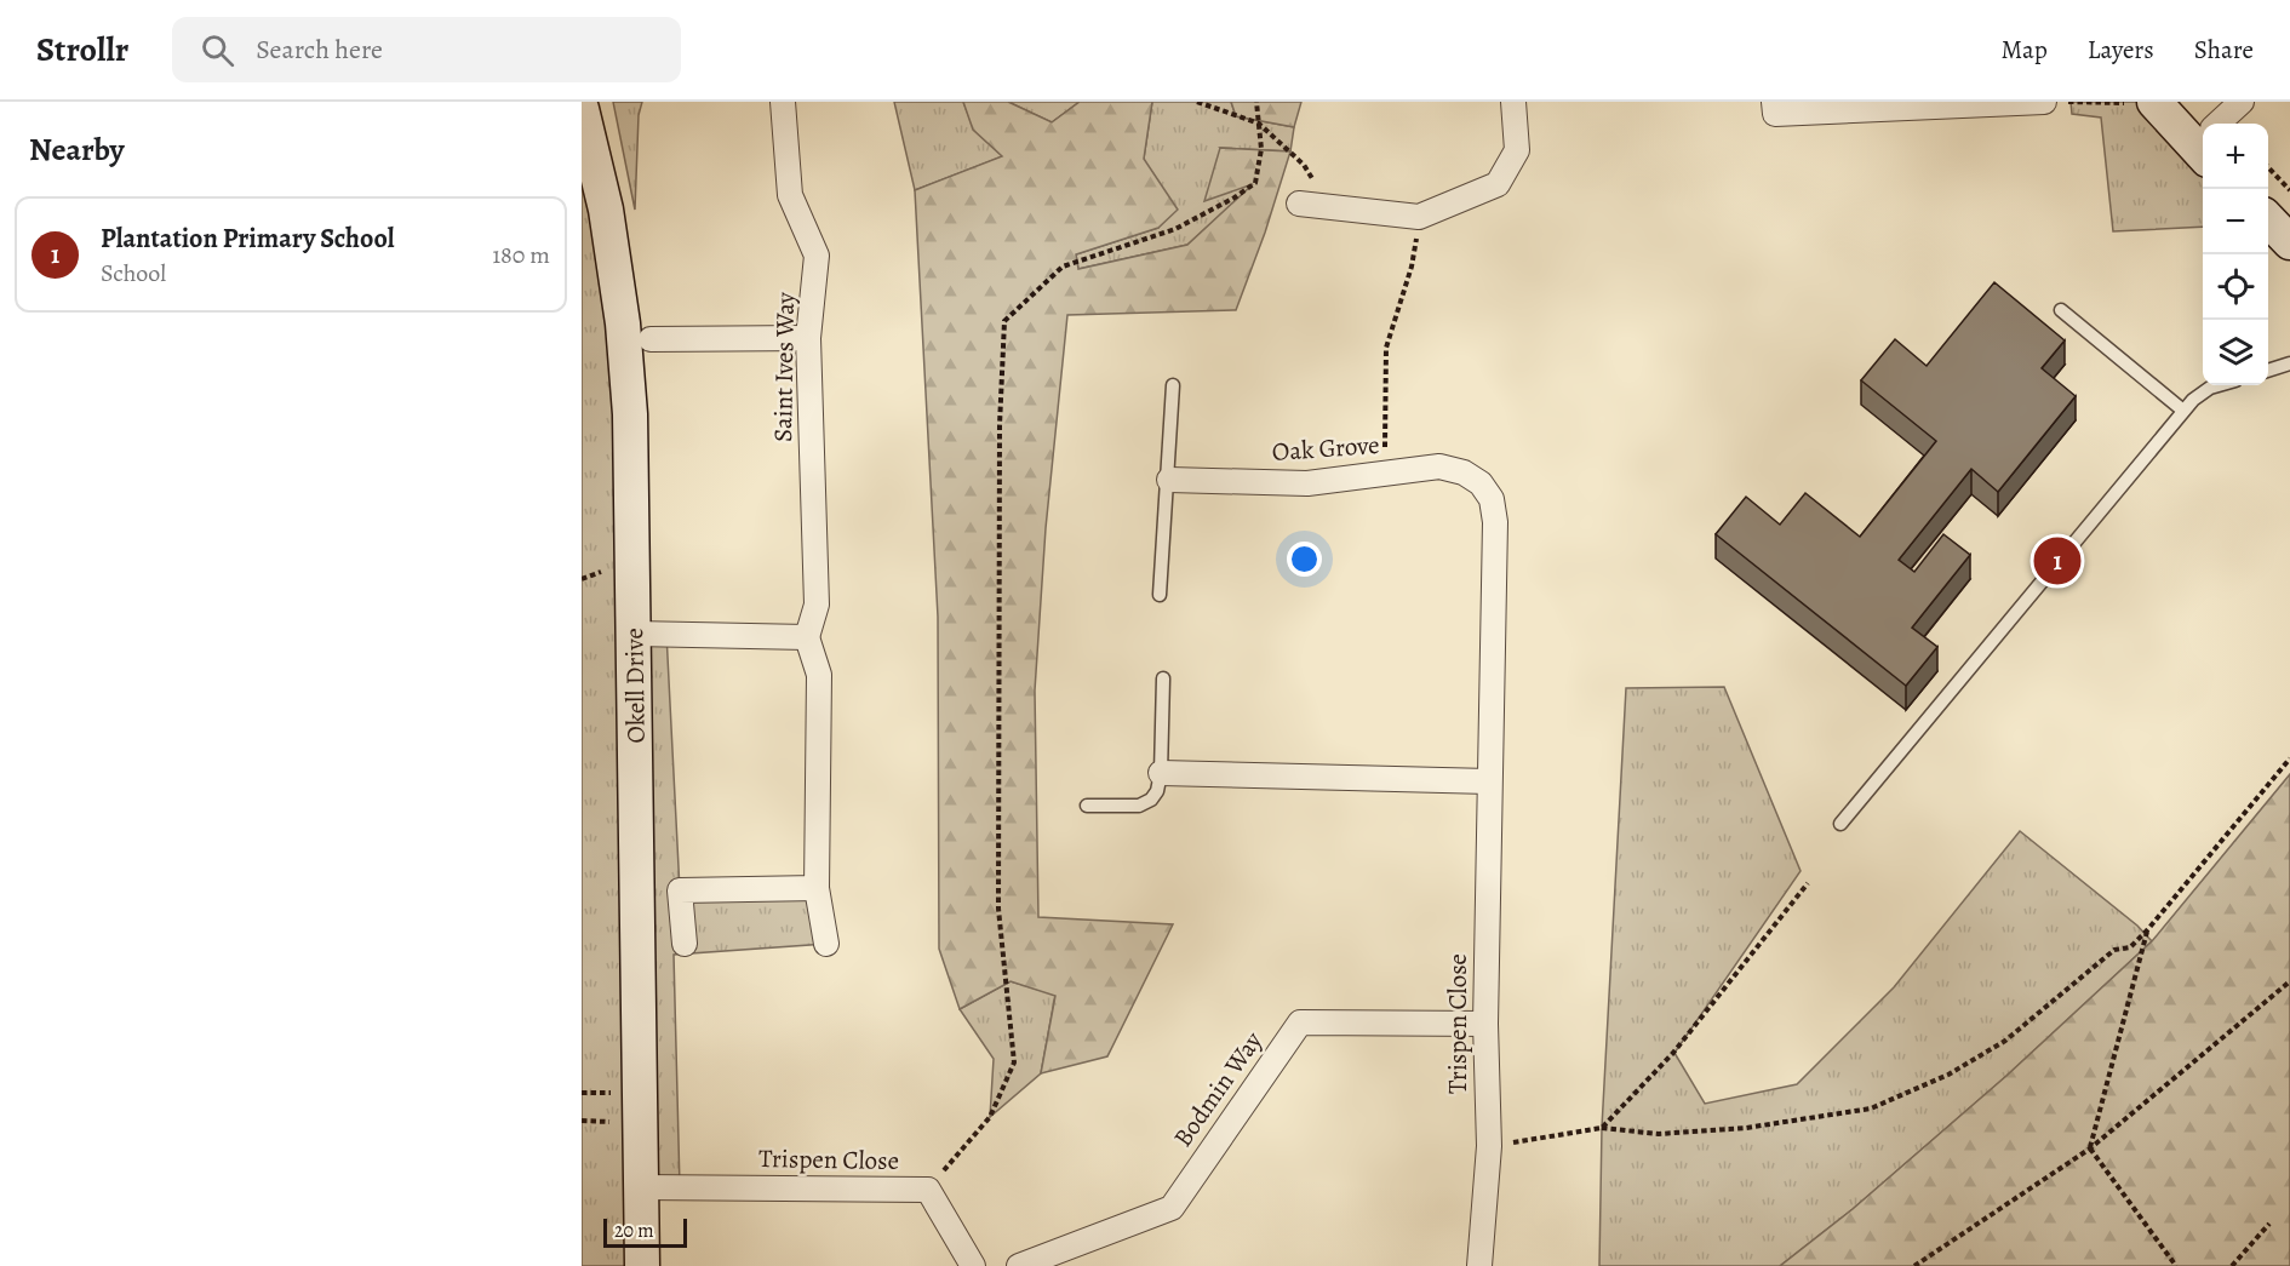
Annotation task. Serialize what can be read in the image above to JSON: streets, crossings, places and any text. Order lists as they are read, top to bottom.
{
  "streets": {
    "street": [
      "Saint Ives Way",
      "Oak Grove",
      "Okell Drive",
      "Trispen Close",
      "Bodmin Way"
    ]
  },
  "crossings": [
    ["Oak Grove", "Trispen Close"],
    ["Okell Drive", "Trispen Close"],
    ["Trispen Close", "Bodmin Way"]
  ],
  "scale_bar": "20 m",
  "page": {
    "header": "Strollr",
    "search": "Search here",
    "nav": ["Map", "Layers", "Share"],
    "heading": "Nearby",
    "map_buttons": ["+", "−"],
    "list": [
      {
        "mark": "1",
        "name": "Plantation Primary School",
        "note": "School",
        "value": "180 m"
      }
    ],
    "pins": "1",
    "scale": "20 m"
  }
}
